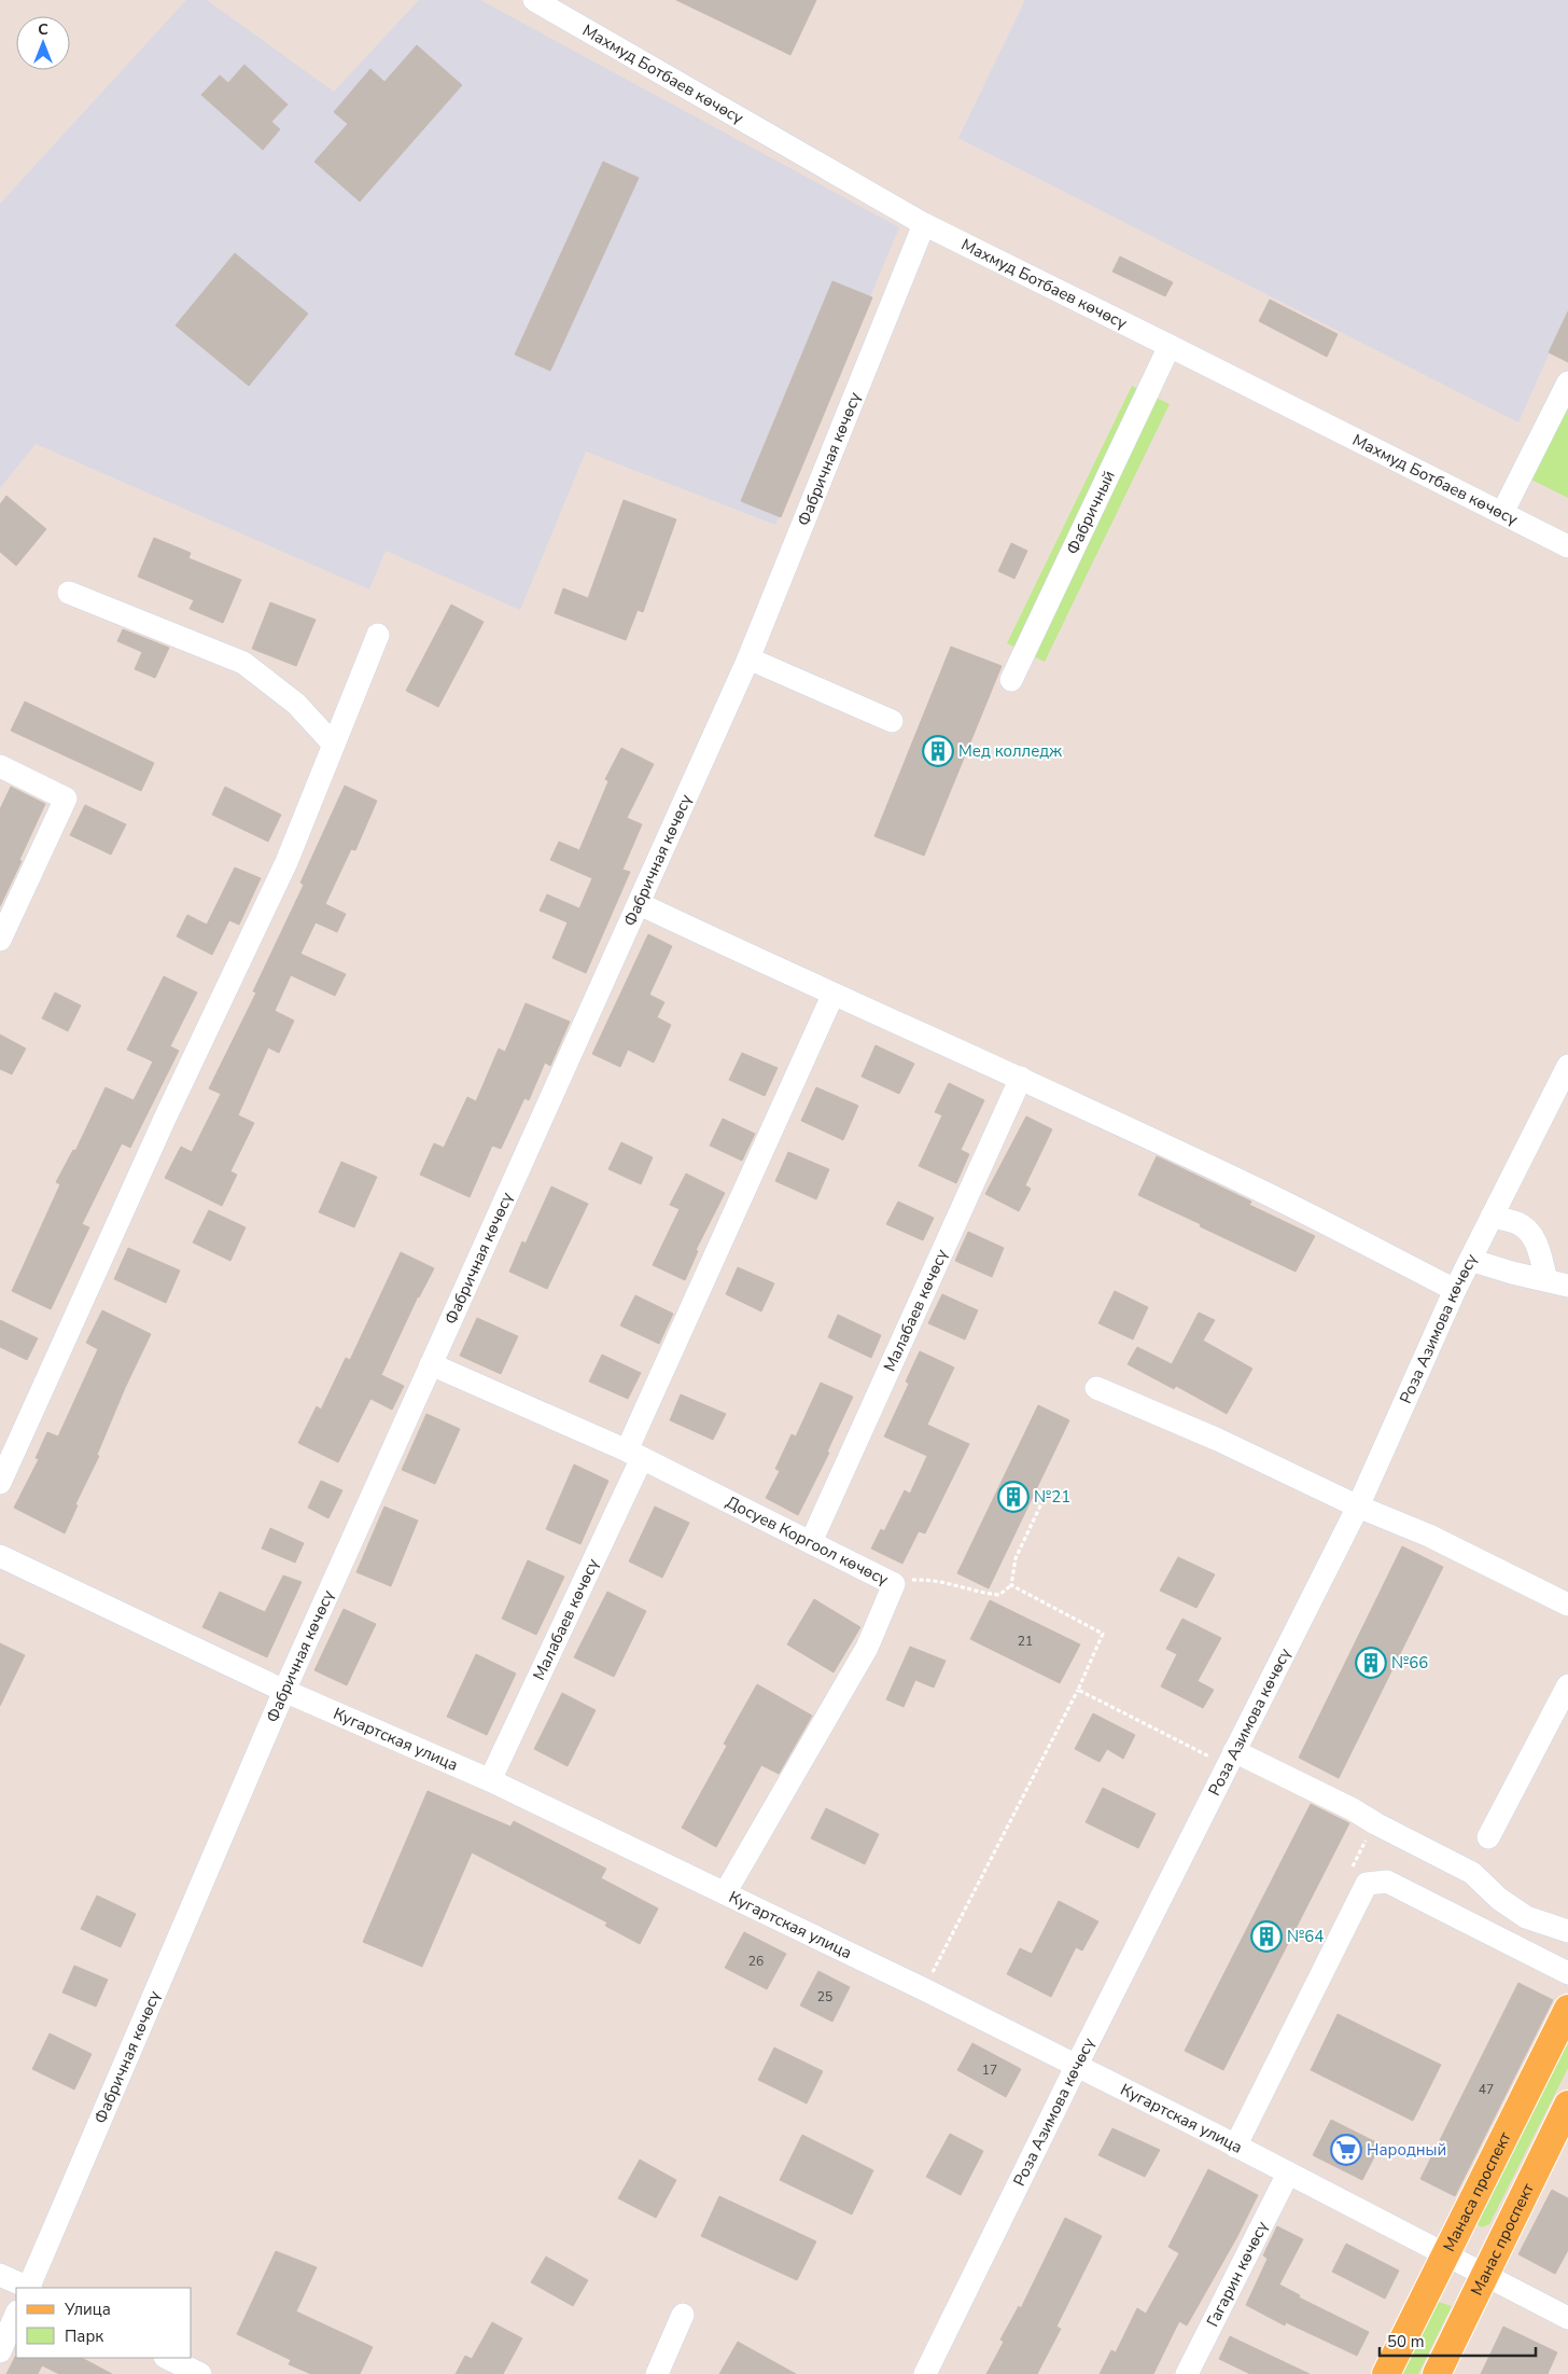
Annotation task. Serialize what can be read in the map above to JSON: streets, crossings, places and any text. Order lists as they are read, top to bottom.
{
  "streets": {
    "main road": ["Манаса проспект", "Манас проспект"],
    "street": [
      "Махмуд Ботбаев көчөсү",
      "Фабричная көчөсү",
      "Фабричный",
      "Малабаев көчөсү",
      "Роза Азимова көчөсү",
      "Досуев Коргоол көчөсү",
      "Кугартская улица",
      "Гагарин көчөсү"
    ]
  },
  "crossings": [
    ["Махмуд Ботбаев көчөсү", "Фабричная көчөсү"],
    ["Махмуд Ботбаев көчөсү", "Фабричный"],
    ["Фабричная көчөсү", "Досуев Коргоол көчөсү"],
    ["Фабричная көчөсү", "Кугартская улица"],
    ["Малабаев көчөсү", "Досуев Коргоол көчөсү"],
    ["Малабаев көчөсү", "Кугартская улица"],
    ["Роза Азимова көчөсү", "Кугартская улица"],
    ["Досуев Коргоол көчөсү", "Кугартская улица"],
    ["Кугартская улица", "Манаса проспект"],
    ["Кугартская улица", "Манас проспект"],
    ["Кугартская улица", "Гагарин көчөсү"]
  ],
  "places": {
    "building": [
      "Мед колледж",
      "№21",
      "№66",
      "№64"
    ],
    "supermarket": ["Народный"]
  },
  "house_numbers": [
    "21",
    "26",
    "25",
    "17",
    "47"
  ],
  "legend": ["Улица", "Парк"],
  "scale_bar": "50 m",
  "north": "top"
}
